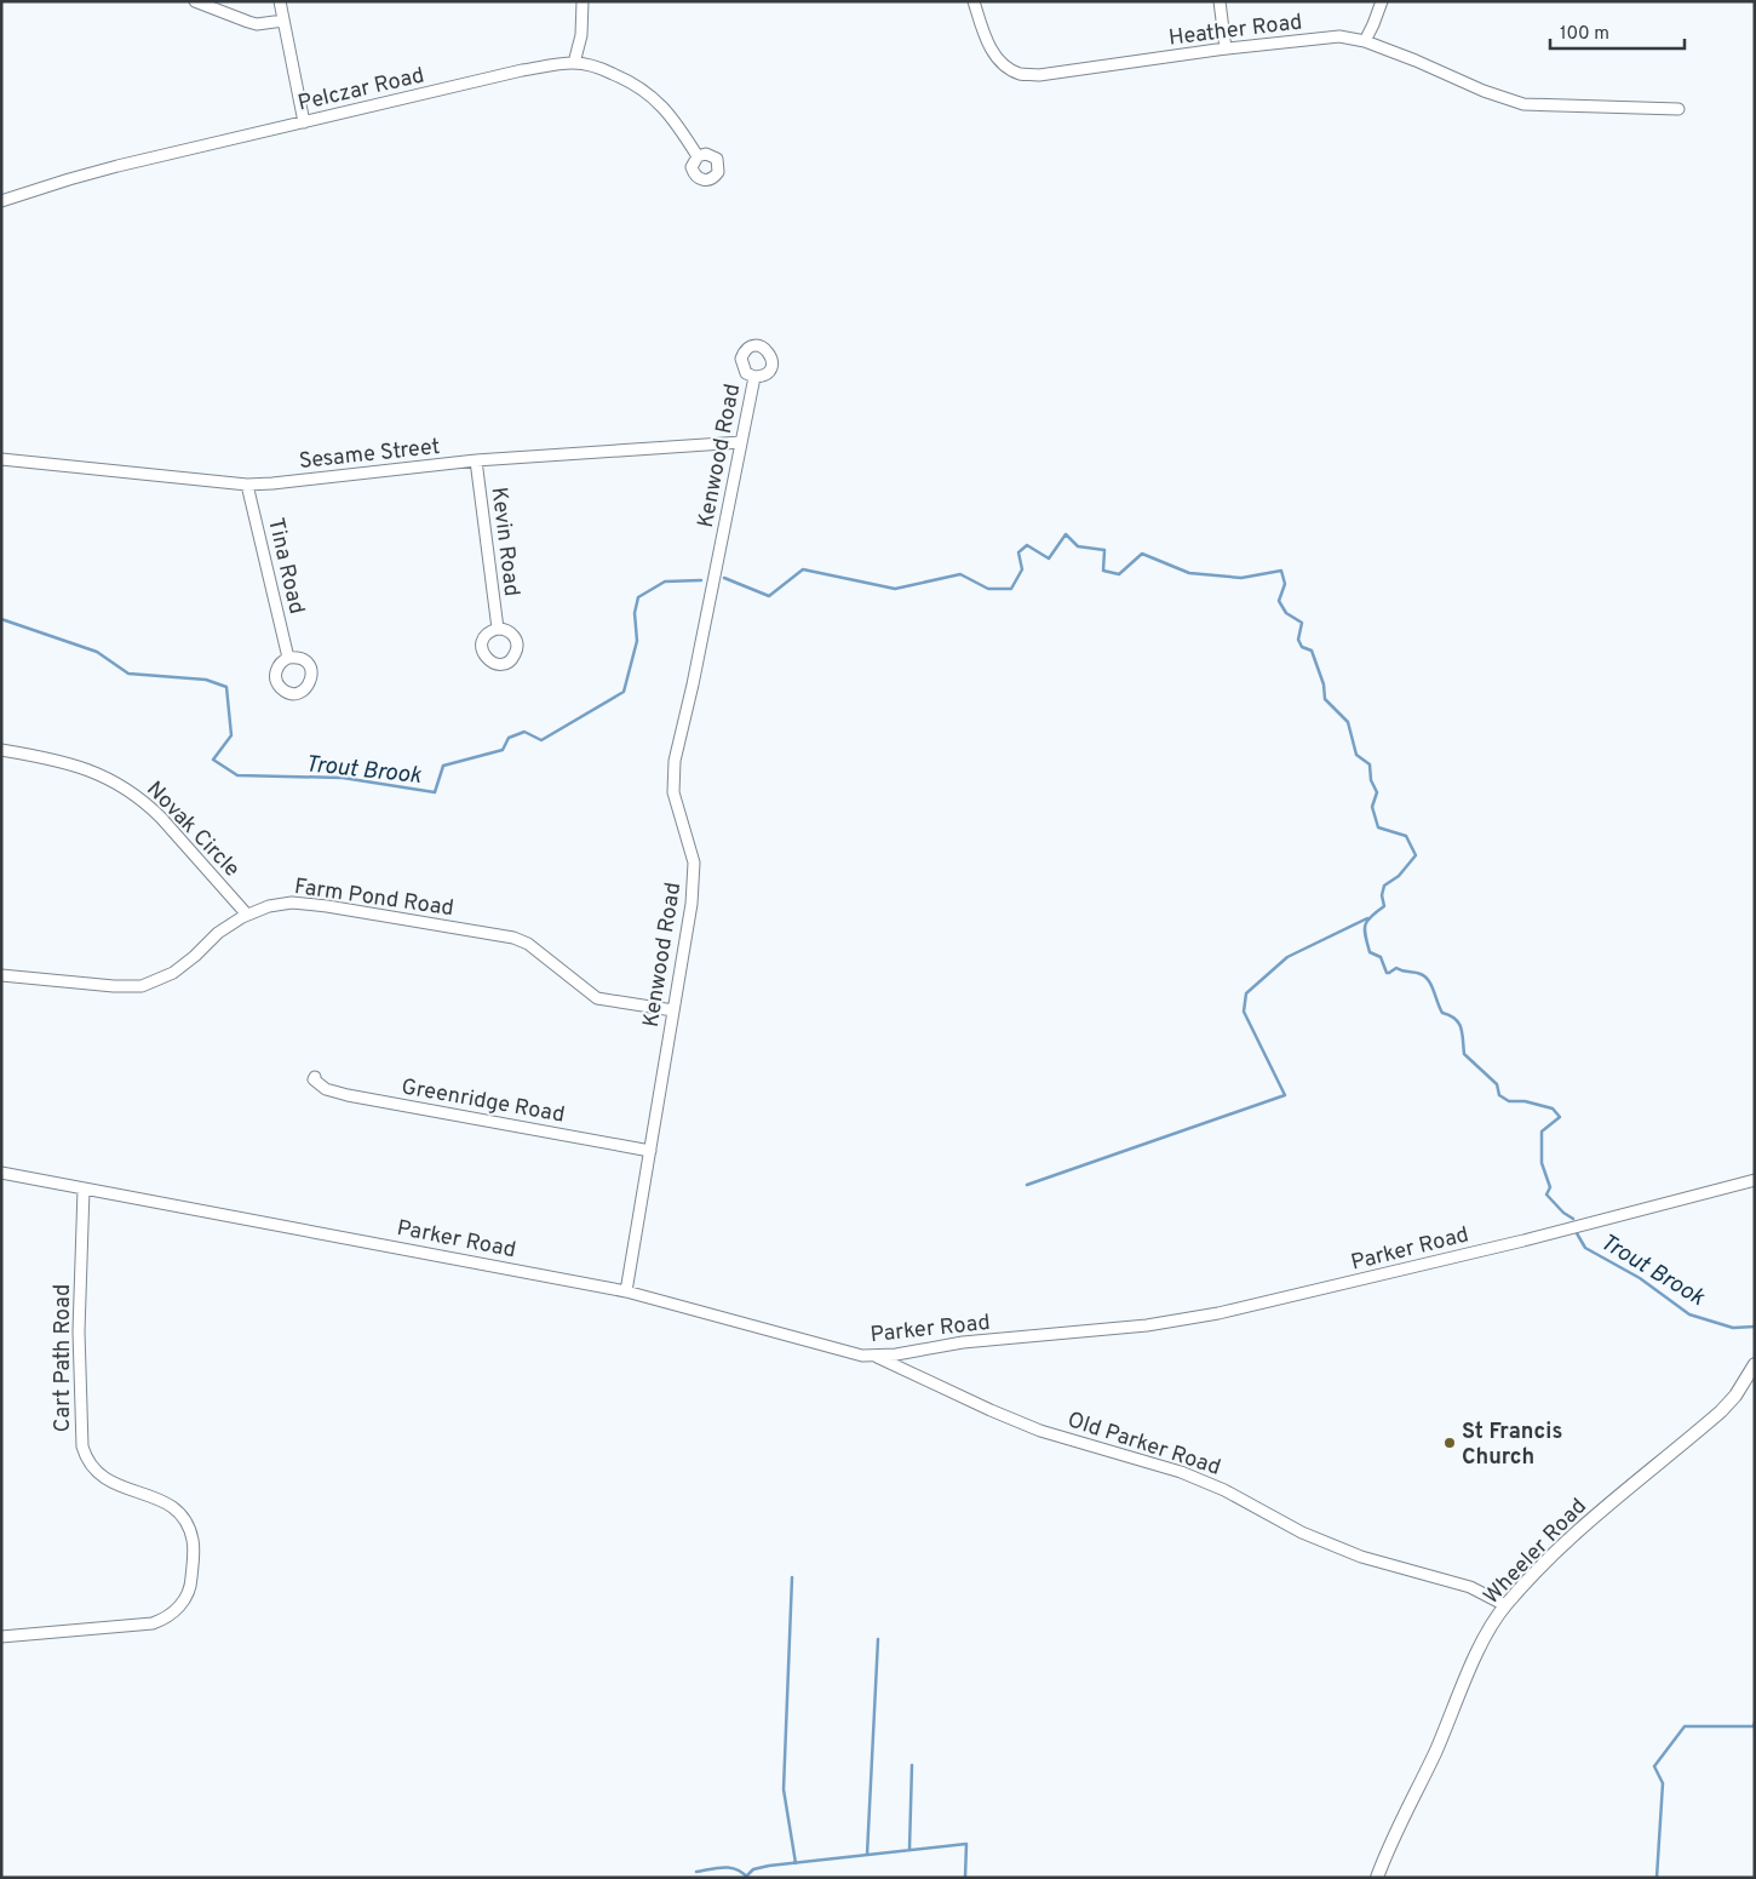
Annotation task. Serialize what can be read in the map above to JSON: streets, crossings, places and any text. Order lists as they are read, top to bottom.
{
  "streets": {
    "street": [
      "Heather Road",
      "Pelczar Road",
      "Sesame Street",
      "Kenwood Road",
      "Kevin Road",
      "Tina Road",
      "Novak Circle",
      "Farm Pond Road",
      "Greenridge Road",
      "Parker Road",
      "Cart Path Road",
      "Old Parker Road",
      "Wheeler Road"
    ]
  },
  "crossings": [
    ["Sesame Street", "Kenwood Road"],
    ["Sesame Street", "Kevin Road"],
    ["Sesame Street", "Tina Road"],
    ["Kenwood Road", "Farm Pond Road"],
    ["Kenwood Road", "Greenridge Road"],
    ["Kenwood Road", "Parker Road"],
    ["Novak Circle", "Farm Pond Road"],
    ["Parker Road", "Cart Path Road"],
    ["Parker Road", "Old Parker Road"],
    ["Old Parker Road", "Wheeler Road"]
  ],
  "water": ["Trout Brook"],
  "places": ["St Francis Church"],
  "scale_bar": "100 m"
}
